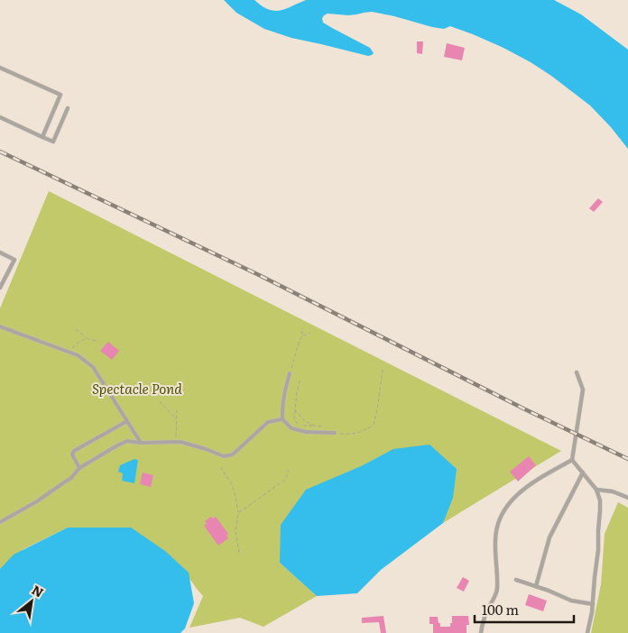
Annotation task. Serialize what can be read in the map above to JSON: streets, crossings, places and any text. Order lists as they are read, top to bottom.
{
  "parks": ["Spectacle Pond"],
  "scale_bar": "100 m",
  "north": "top right"
}
